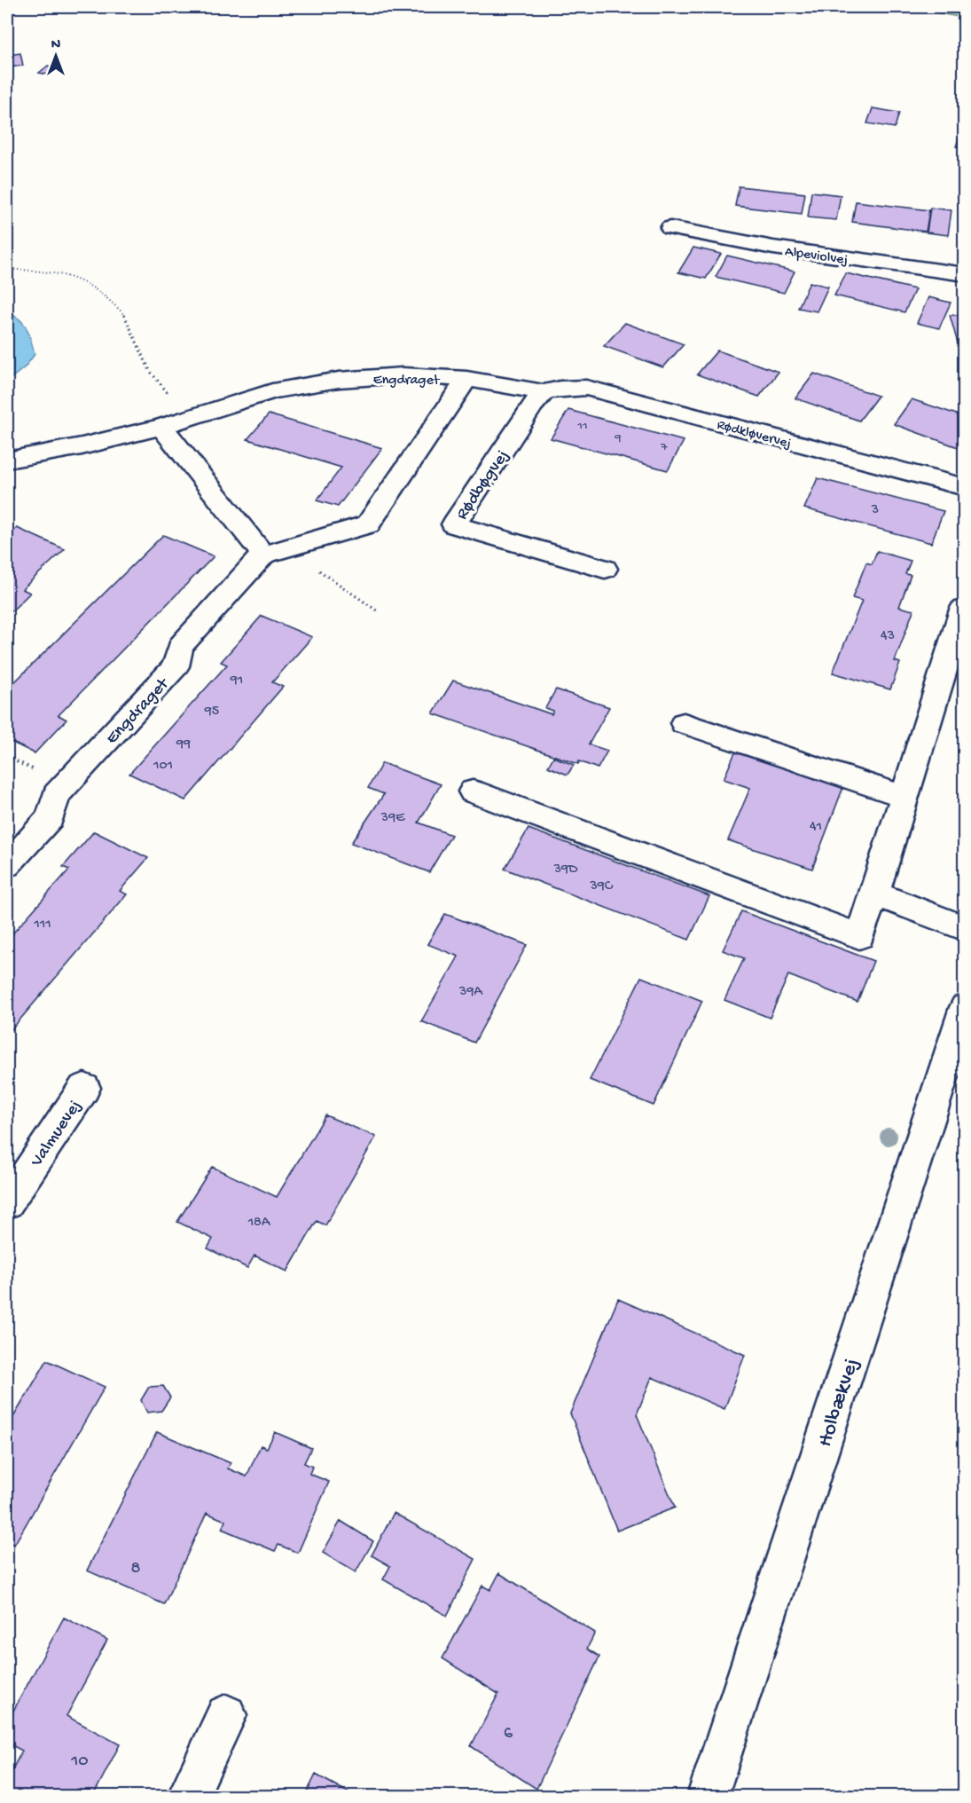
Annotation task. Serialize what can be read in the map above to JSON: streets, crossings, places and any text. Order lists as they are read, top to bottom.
{
  "streets": {
    "street": [
      "Alpeviolvej",
      "Engdraget",
      "Rødkløvervej",
      "Rødbøgvej",
      "Valmuevej",
      "Holbækvej"
    ]
  },
  "crossings": [
    ["Engdraget", "Rødkløvervej"],
    ["Engdraget", "Rødbøgvej"],
    ["Rødkløvervej", "Rødbøgvej"]
  ],
  "house_numbers": [
    "11",
    "9",
    "7",
    "3",
    "43",
    "91",
    "95",
    "99",
    "101",
    "39E",
    "41",
    "39D",
    "39C",
    "111",
    "39A",
    "18A",
    "8",
    "6",
    "10"
  ],
  "north": "top"
}
